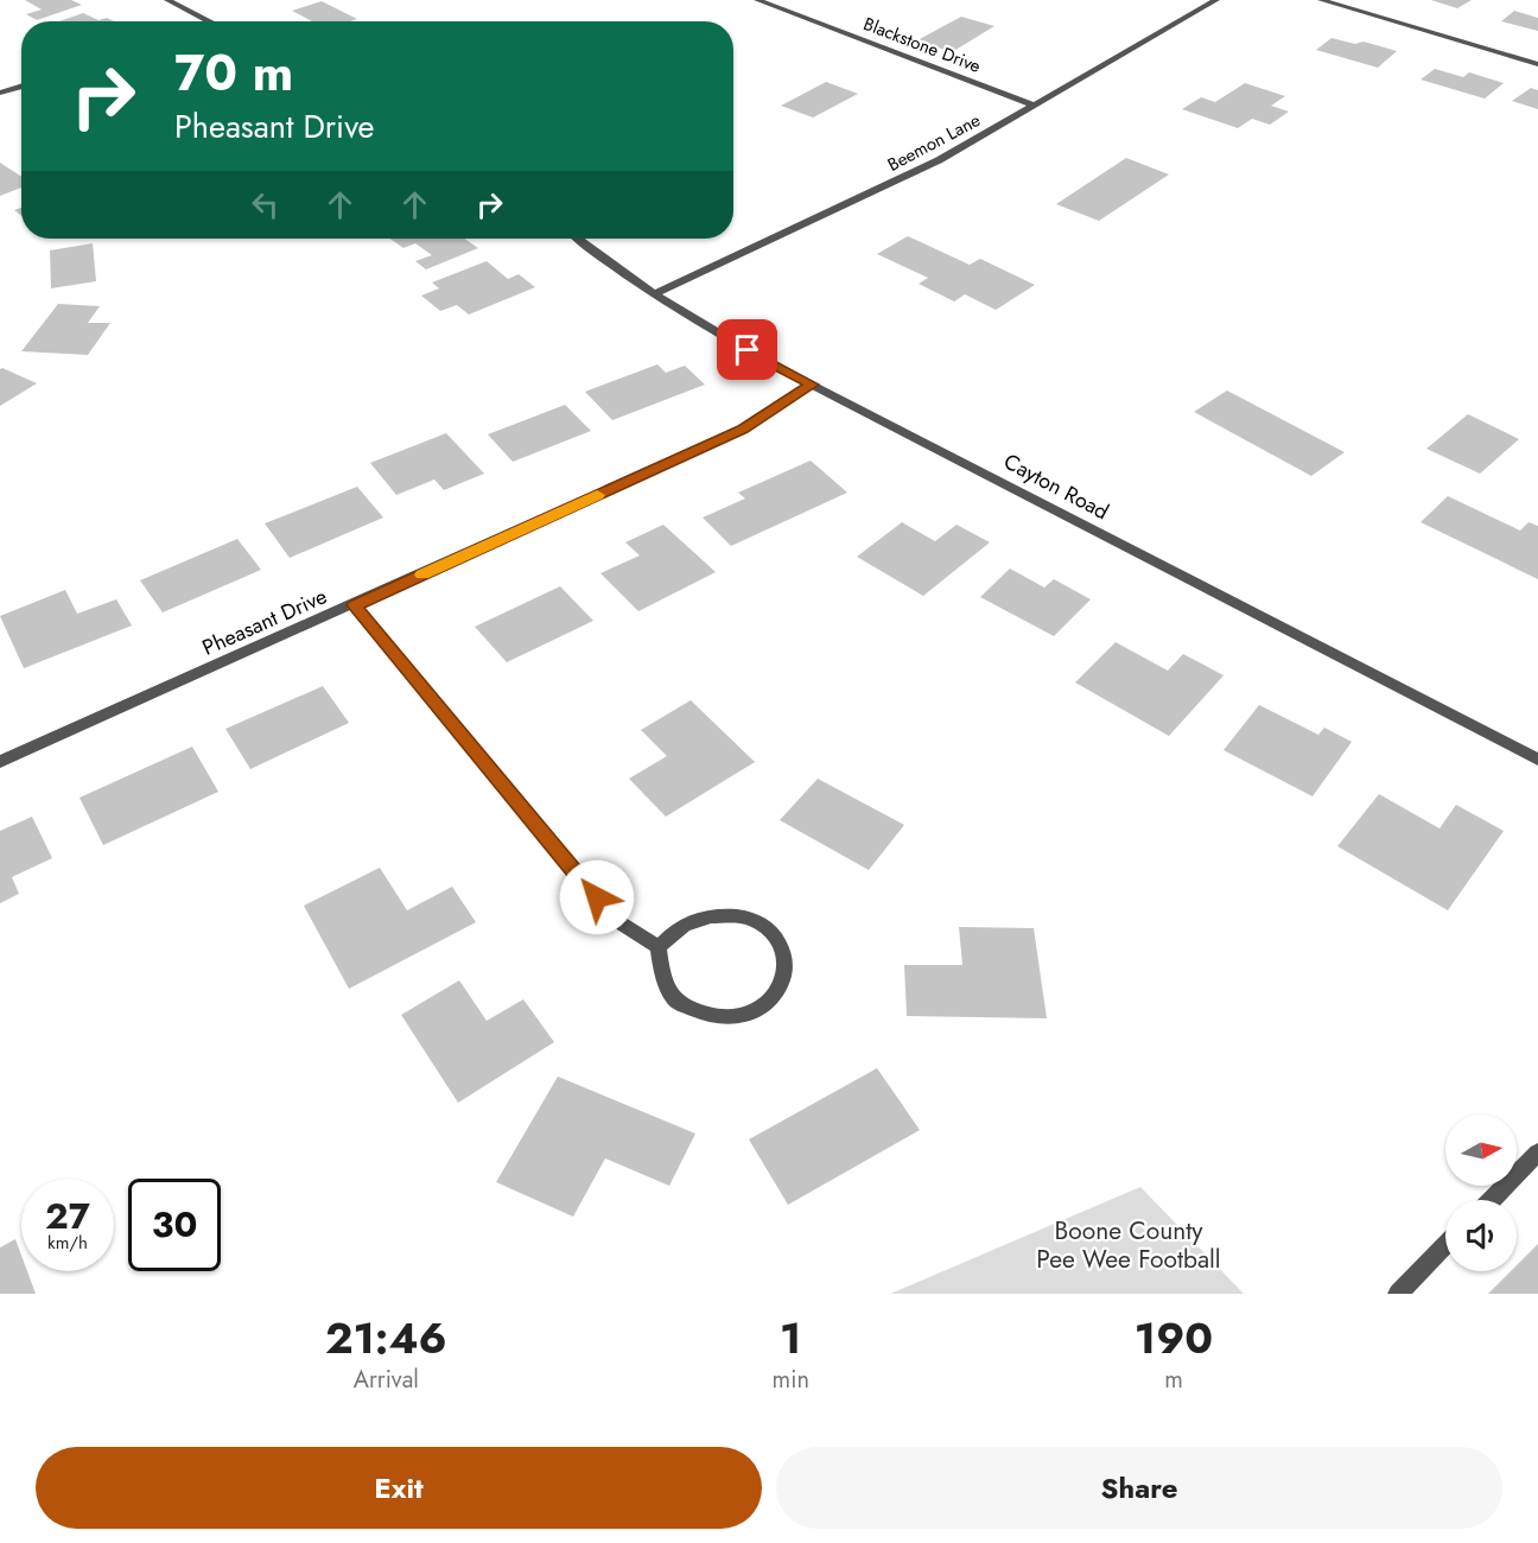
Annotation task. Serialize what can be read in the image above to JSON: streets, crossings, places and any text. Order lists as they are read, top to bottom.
{
  "streets": {
    "street": [
      "Blackstone Drive",
      "Beemon Lane",
      "Cayton Road",
      "Pheasant Drive"
    ]
  },
  "crossings": [
    ["Blackstone Drive", "Beemon Lane"],
    ["Beemon Lane", "Cayton Road"],
    ["Cayton Road", "Pheasant Drive"]
  ],
  "parks": ["Boone County Pee Wee Football"],
  "north": "right",
  "page": {
    "turn": ["70 m", "Pheasant Drive"],
    "speed": "27 km/h",
    "limit": "30",
    "eta": [
      "21:46",
      "Arrival",
      "1",
      "min",
      "190",
      "m"
    ],
    "buttons": ["Exit", "Share"]
  }
}
